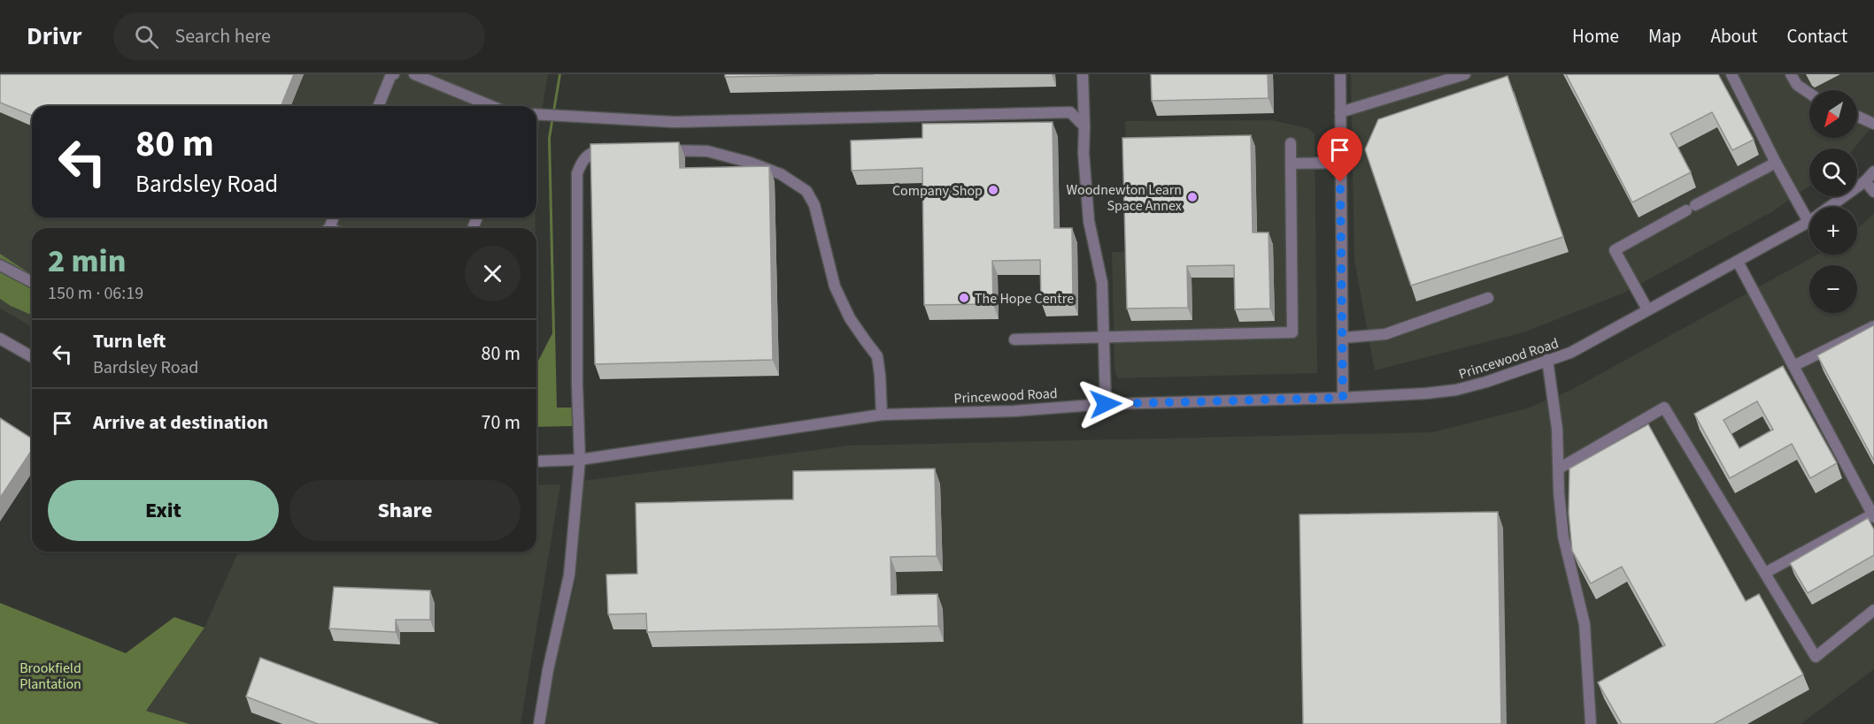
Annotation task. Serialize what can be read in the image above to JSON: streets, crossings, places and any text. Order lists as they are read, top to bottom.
{
  "streets": {
    "street": ["Princewood Road"]
  },
  "parks": ["Brookfield Plantation"],
  "places": ["Company Shop", "Woodnewton Learn Space Annex", "The Hope Centre"],
  "north": "bottom left",
  "page": {
    "header": "Drivr",
    "search": "Search here",
    "nav": [
      "Home",
      "Map",
      "About",
      "Contact"
    ],
    "map_buttons": ["+", "−"],
    "turn": ["80 m", "Bardsley Road"],
    "heading": ["2 min", "150 m · 06:19"],
    "list": [
      {
        "name": "Turn left",
        "note": "Bardsley Road",
        "value": "80 m"
      },
      {
        "name": "Arrive at destination",
        "value": "70 m"
      }
    ],
    "buttons": ["Exit", "Share"]
  }
}
